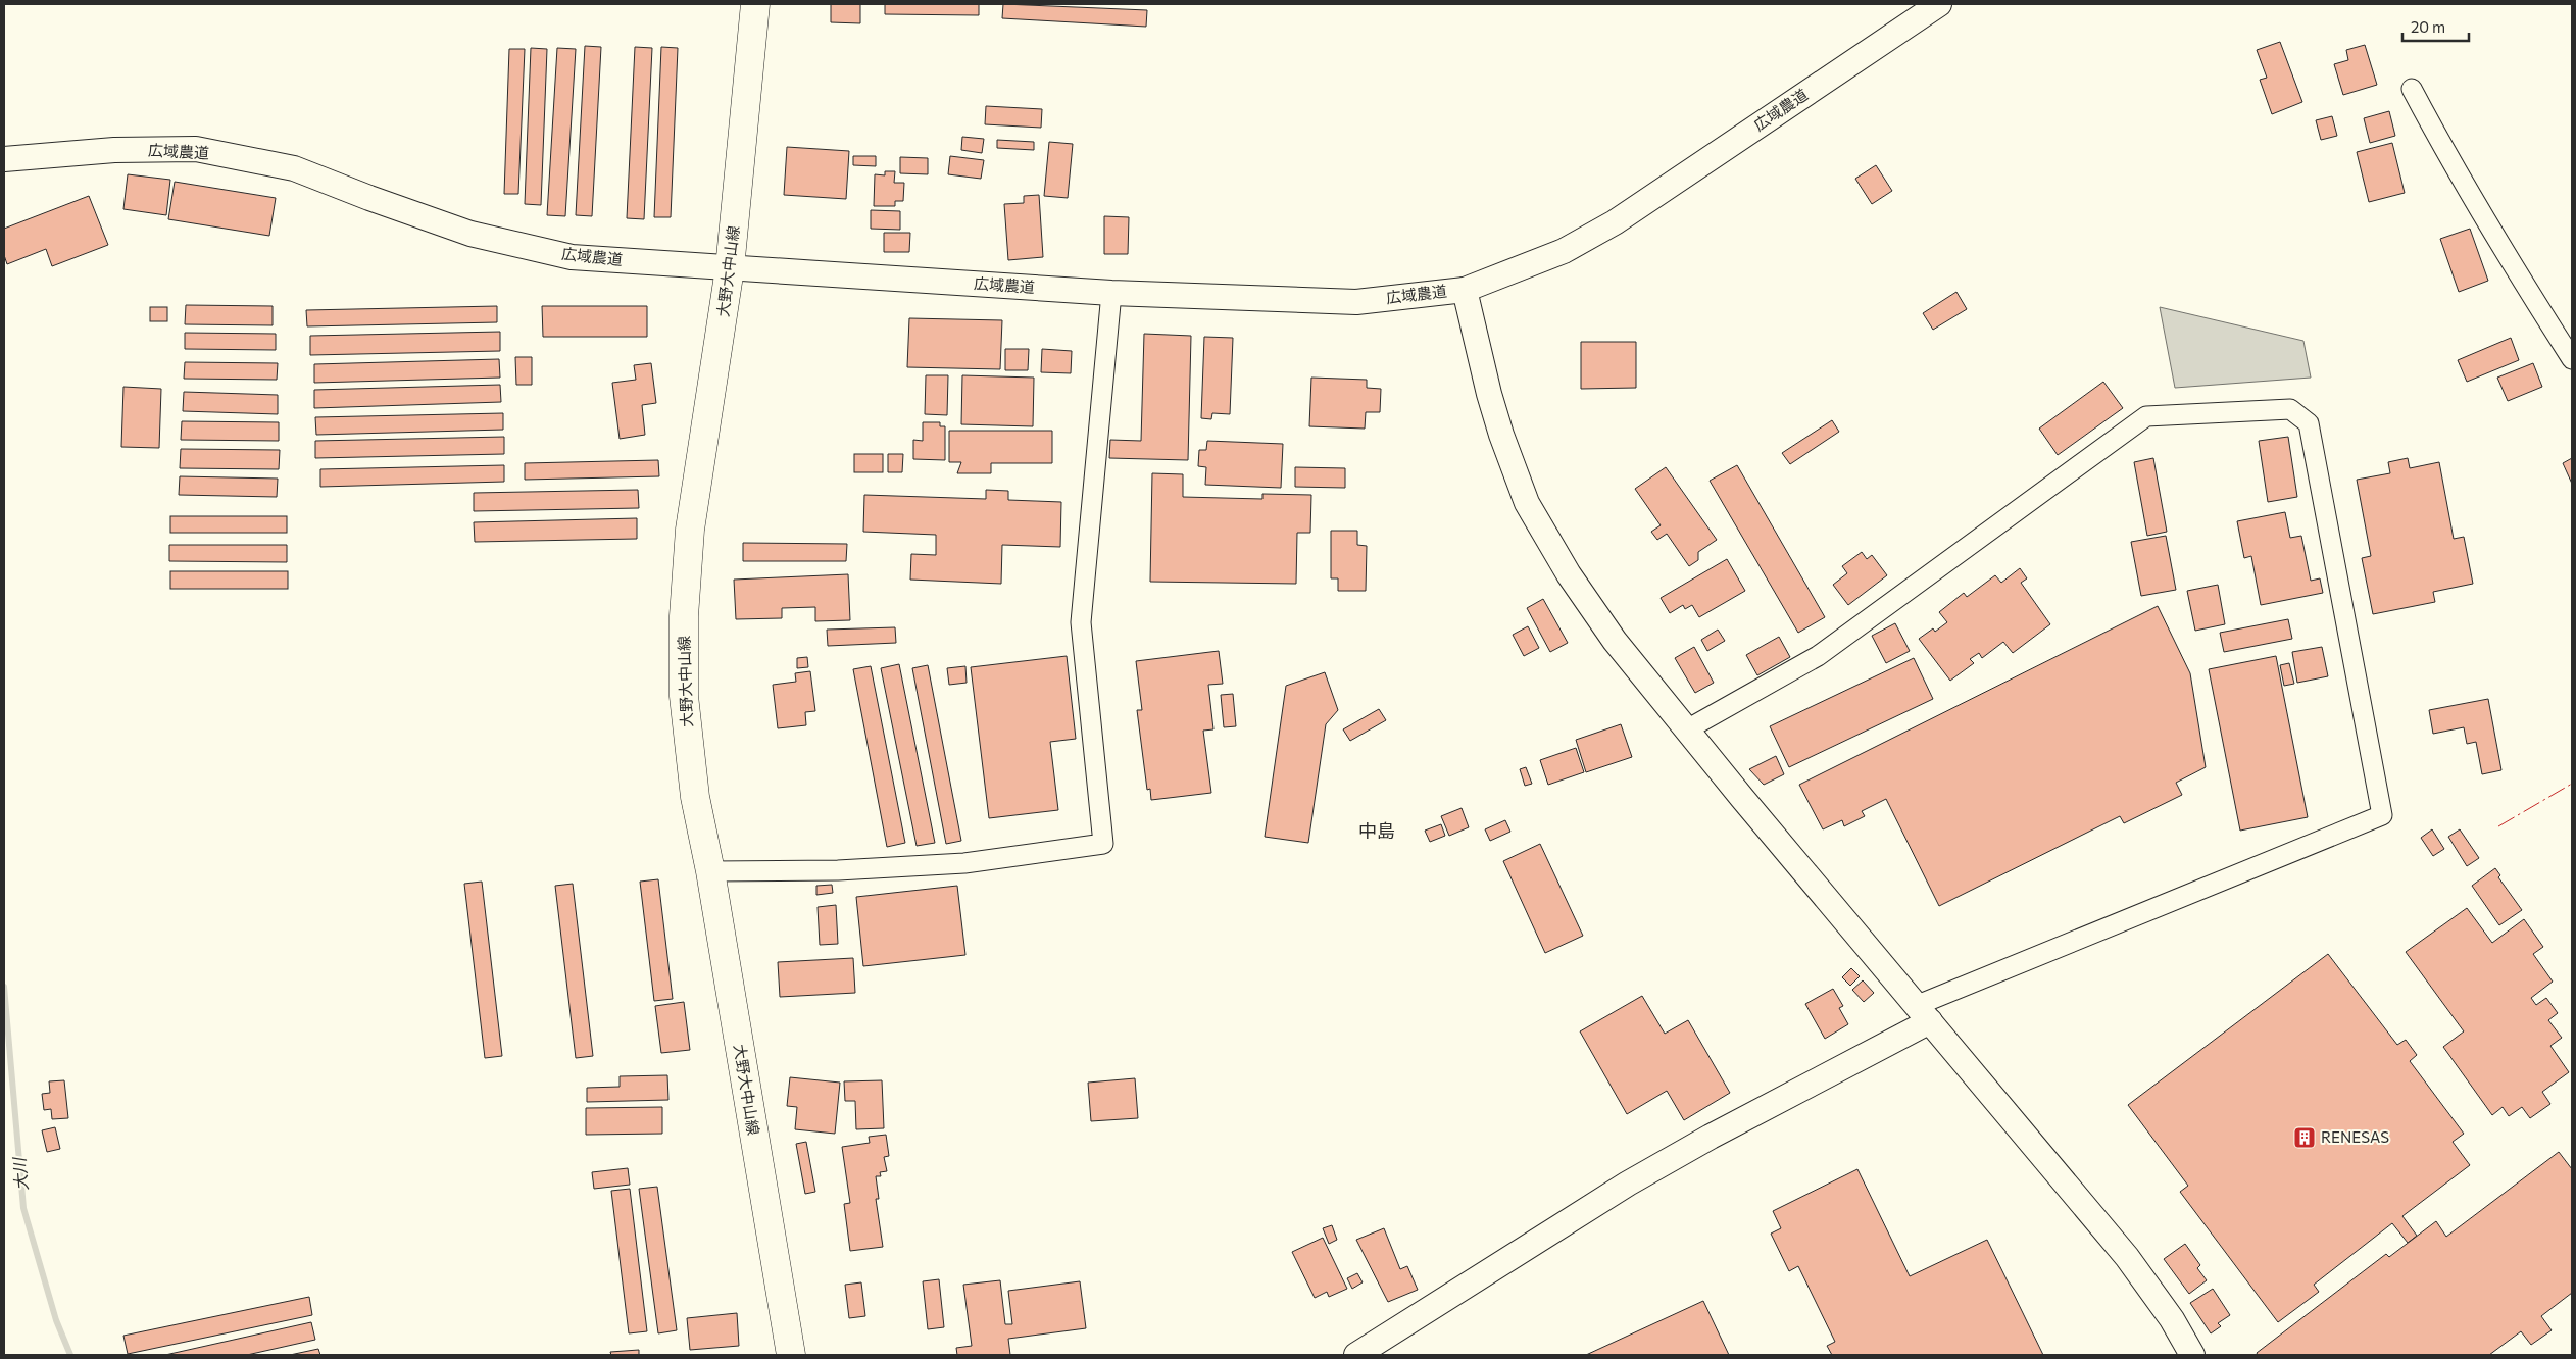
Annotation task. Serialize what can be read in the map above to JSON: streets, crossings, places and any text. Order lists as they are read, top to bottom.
{
  "streets": {
    "main road": ["大野大中山線"],
    "street": ["広域農道"]
  },
  "crossings": [
    ["広域農道", "大野大中山線"]
  ],
  "districts": ["中島"],
  "water": ["大川"],
  "places": {
    "building": ["RENESAS"]
  },
  "scale_bar": "20 m"
}
